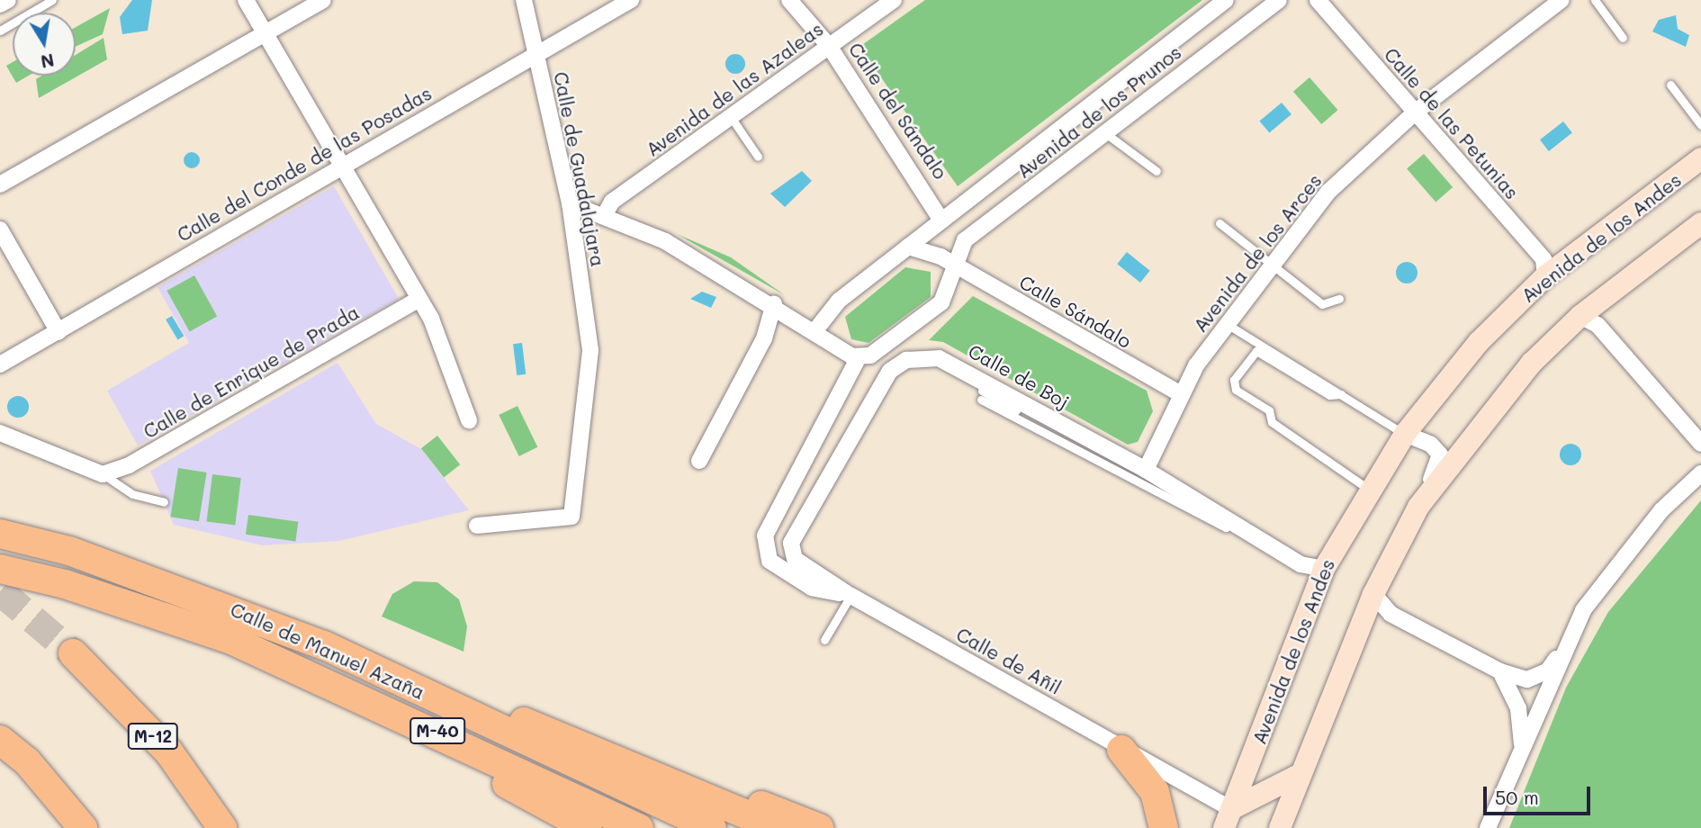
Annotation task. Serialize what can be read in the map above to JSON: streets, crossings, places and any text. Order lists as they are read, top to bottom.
{
  "streets": {
    "highway": ["Calle de Manuel Azaña", "M-40", "M-12"],
    "main road": ["Avenida de los Andes"],
    "street": [
      "Avenida de las Azaleas",
      "Calle del Sándalo",
      "Avenida de los Prunos",
      "Calle de las Petunias",
      "Calle del Conde de las Posadas",
      "Calle de Guadalajara",
      "Avenida de los Arces",
      "Calle Sándalo",
      "Calle de Enrique de Prada",
      "Calle de Boj",
      "Calle de Añil"
    ]
  },
  "crossings": [
    ["Avenida de las Azaleas", "Calle del Sándalo"],
    ["Calle del Sándalo", "Avenida de los Prunos"],
    ["Avenida de los Prunos", "Calle Sándalo"],
    ["Calle de las Petunias", "Avenida de los Andes"],
    ["Calle de las Petunias", "Avenida de los Arces"],
    ["Calle del Conde de las Posadas", "Calle de Guadalajara"],
    ["Avenida de los Andes", "Calle de Boj"],
    ["Avenida de los Andes", "Calle de Añil"],
    ["Avenida de los Arces", "Calle Sándalo"],
    ["Avenida de los Arces", "Calle de Boj"]
  ],
  "scale_bar": "50 m",
  "north": "bottom"
}
